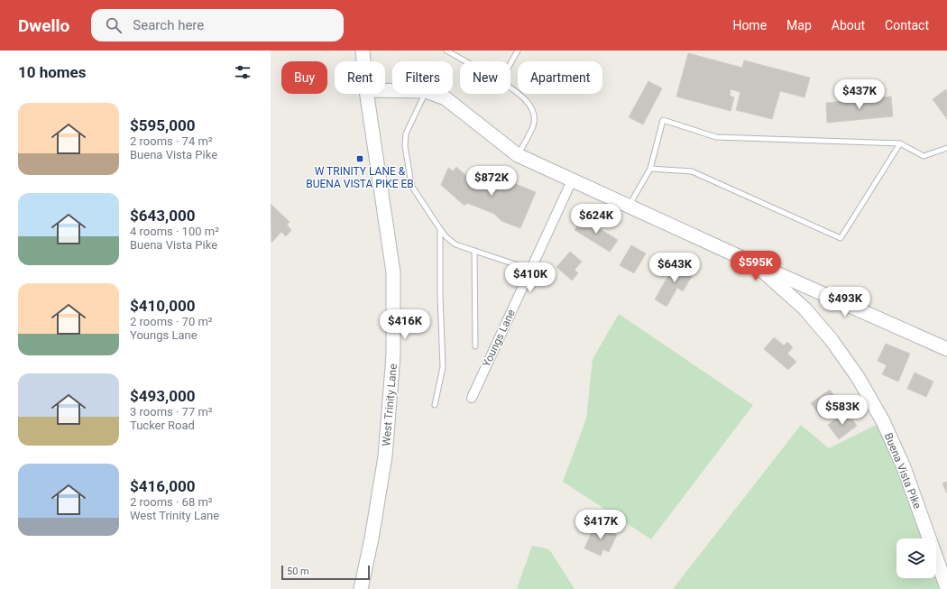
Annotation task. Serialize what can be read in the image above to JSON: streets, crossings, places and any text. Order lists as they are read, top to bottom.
{
  "streets": {
    "main road": ["West Trinity Lane", "Buena Vista Pike"],
    "street": ["Youngs Lane"]
  },
  "crossings": [
    ["Youngs Lane", "Buena Vista Pike"]
  ],
  "places": {
    "transit": ["W TRINITY LANE & BUENA VISTA PIKE EB"]
  },
  "scale_bar": "50 m",
  "page": {
    "header": "Dwello",
    "search": "Search here",
    "nav": [
      "Home",
      "Map",
      "About",
      "Contact"
    ],
    "heading": "10 homes",
    "chip": [
      "Buy",
      "Rent",
      "Filters",
      "New",
      "Apartment"
    ],
    "price": [
      "$437K",
      "$872K",
      "$624K",
      "$595K",
      "$643K",
      "$410K",
      "$493K",
      "$416K",
      "$583K",
      "$417K"
    ],
    "list": [
      {
        "name": "$595,000",
        "note": "2 rooms · 74 m² · Buena Vista Pike"
      },
      {
        "name": "$643,000",
        "note": "4 rooms · 100 m² · Buena Vista Pike"
      },
      {
        "name": "$410,000",
        "note": "2 rooms · 70 m² · Youngs Lane"
      },
      {
        "name": "$493,000",
        "note": "3 rooms · 77 m² · Tucker Road"
      },
      {
        "name": "$416,000",
        "note": "2 rooms · 68 m² · West Trinity Lane"
      }
    ],
    "scale": "50 m"
  }
}
